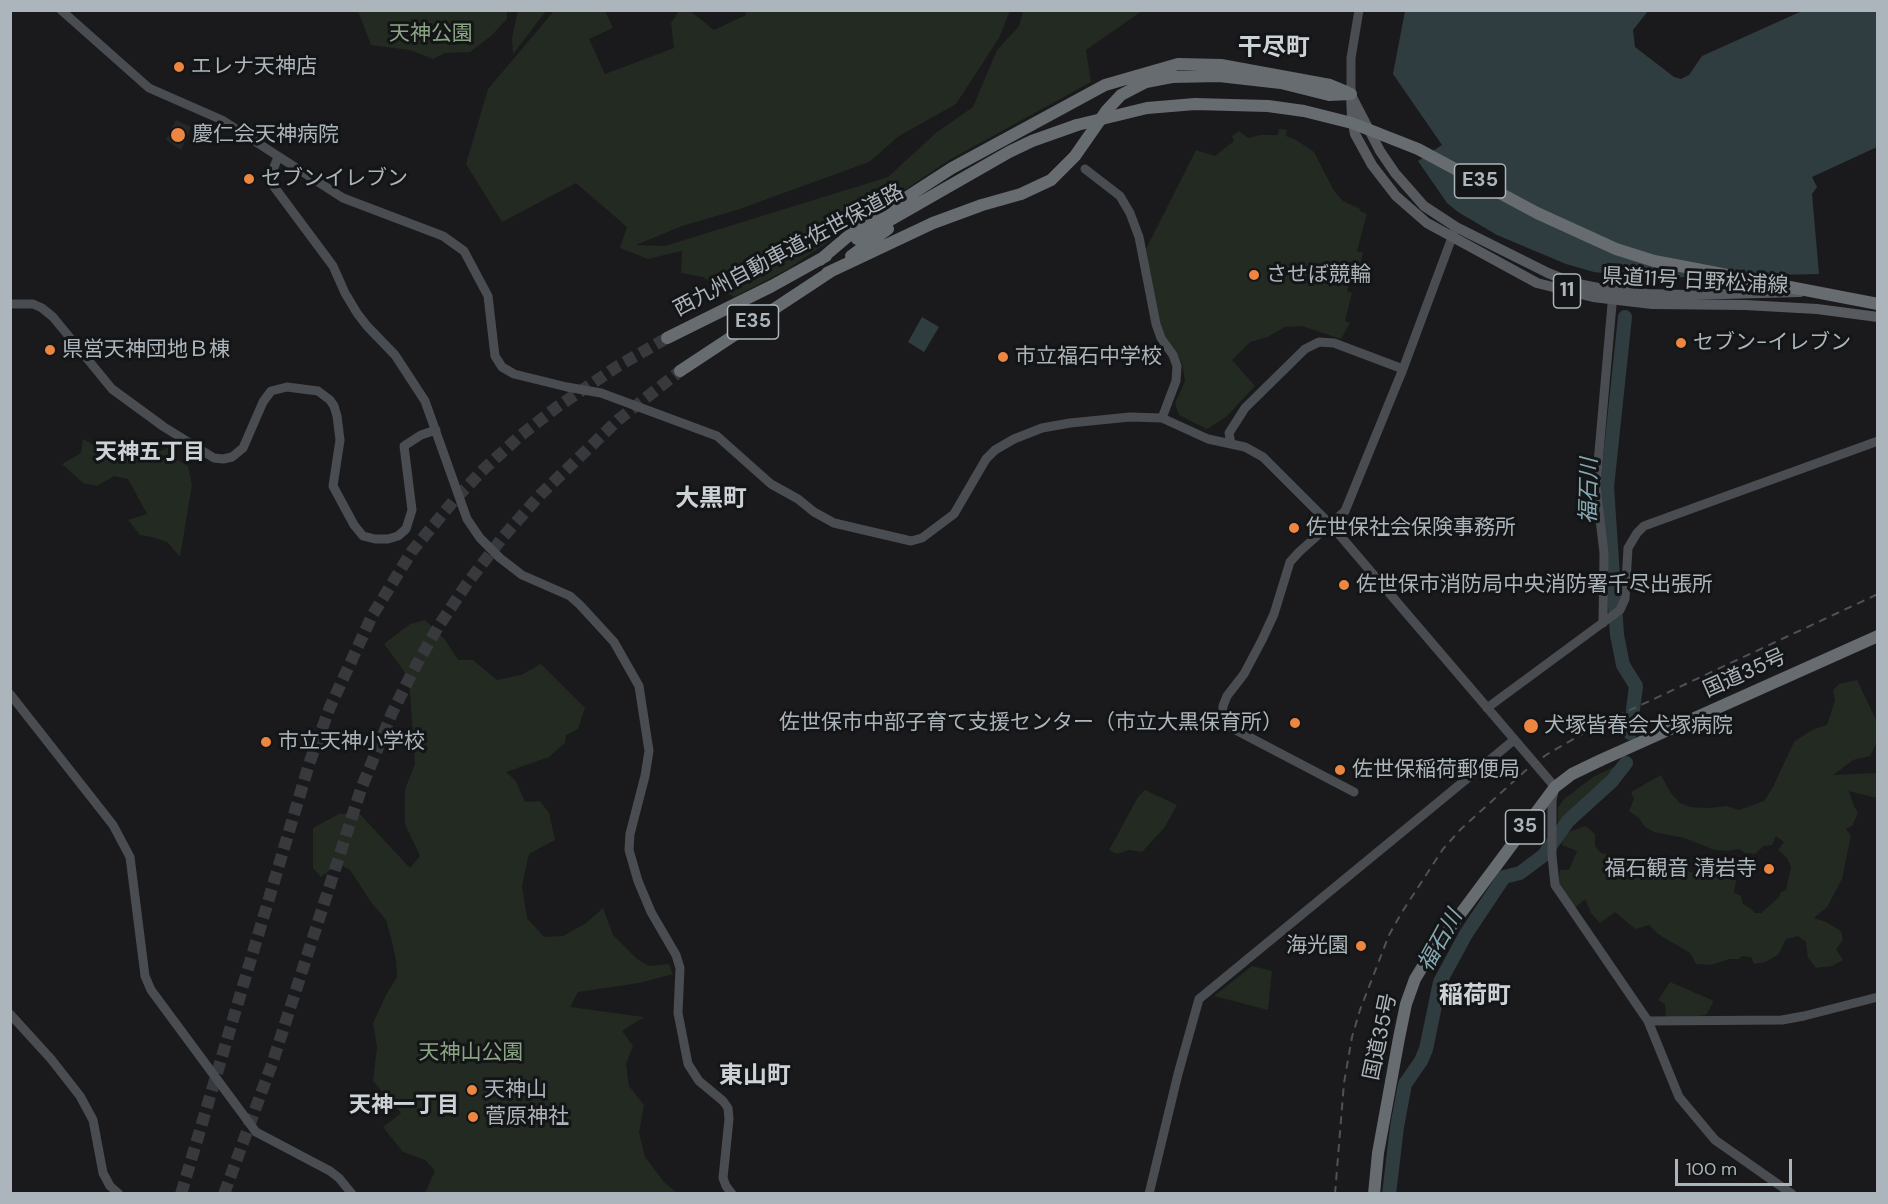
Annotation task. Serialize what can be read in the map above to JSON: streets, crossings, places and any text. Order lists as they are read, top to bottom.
{
  "streets": {
    "highway": [
      "E35",
      "西九州自動車道;佐世保道路",
      "国道35号",
      "35"
    ],
    "main road": ["県道11号 日野松浦線", "11"]
  },
  "districts": [
    "干尽町",
    "天神五丁目",
    "大黒町",
    "稲荷町",
    "東山町",
    "天神一丁目"
  ],
  "water": ["福石川"],
  "parks": ["天神公園", "天神山公園"],
  "places": [
    "エレナ天神店",
    "慶仁会天神病院",
    "セブンイレブン",
    "させぼ競輪",
    "セブン-イレブン",
    "県営天神団地Ｂ棟",
    "市立福石中学校",
    "佐世保社会保険事務所",
    "佐世保市消防局中央消防署千尽出張所",
    "佐世保市中部子育て支援センター（市立大黒保育所）",
    "犬塚皆春会犬塚病院",
    "市立天神小学校",
    "佐世保稲荷郵便局",
    "福石観音 清岩寺",
    "海光園",
    "天神山",
    "菅原神社"
  ],
  "scale_bar": "100 m"
}
